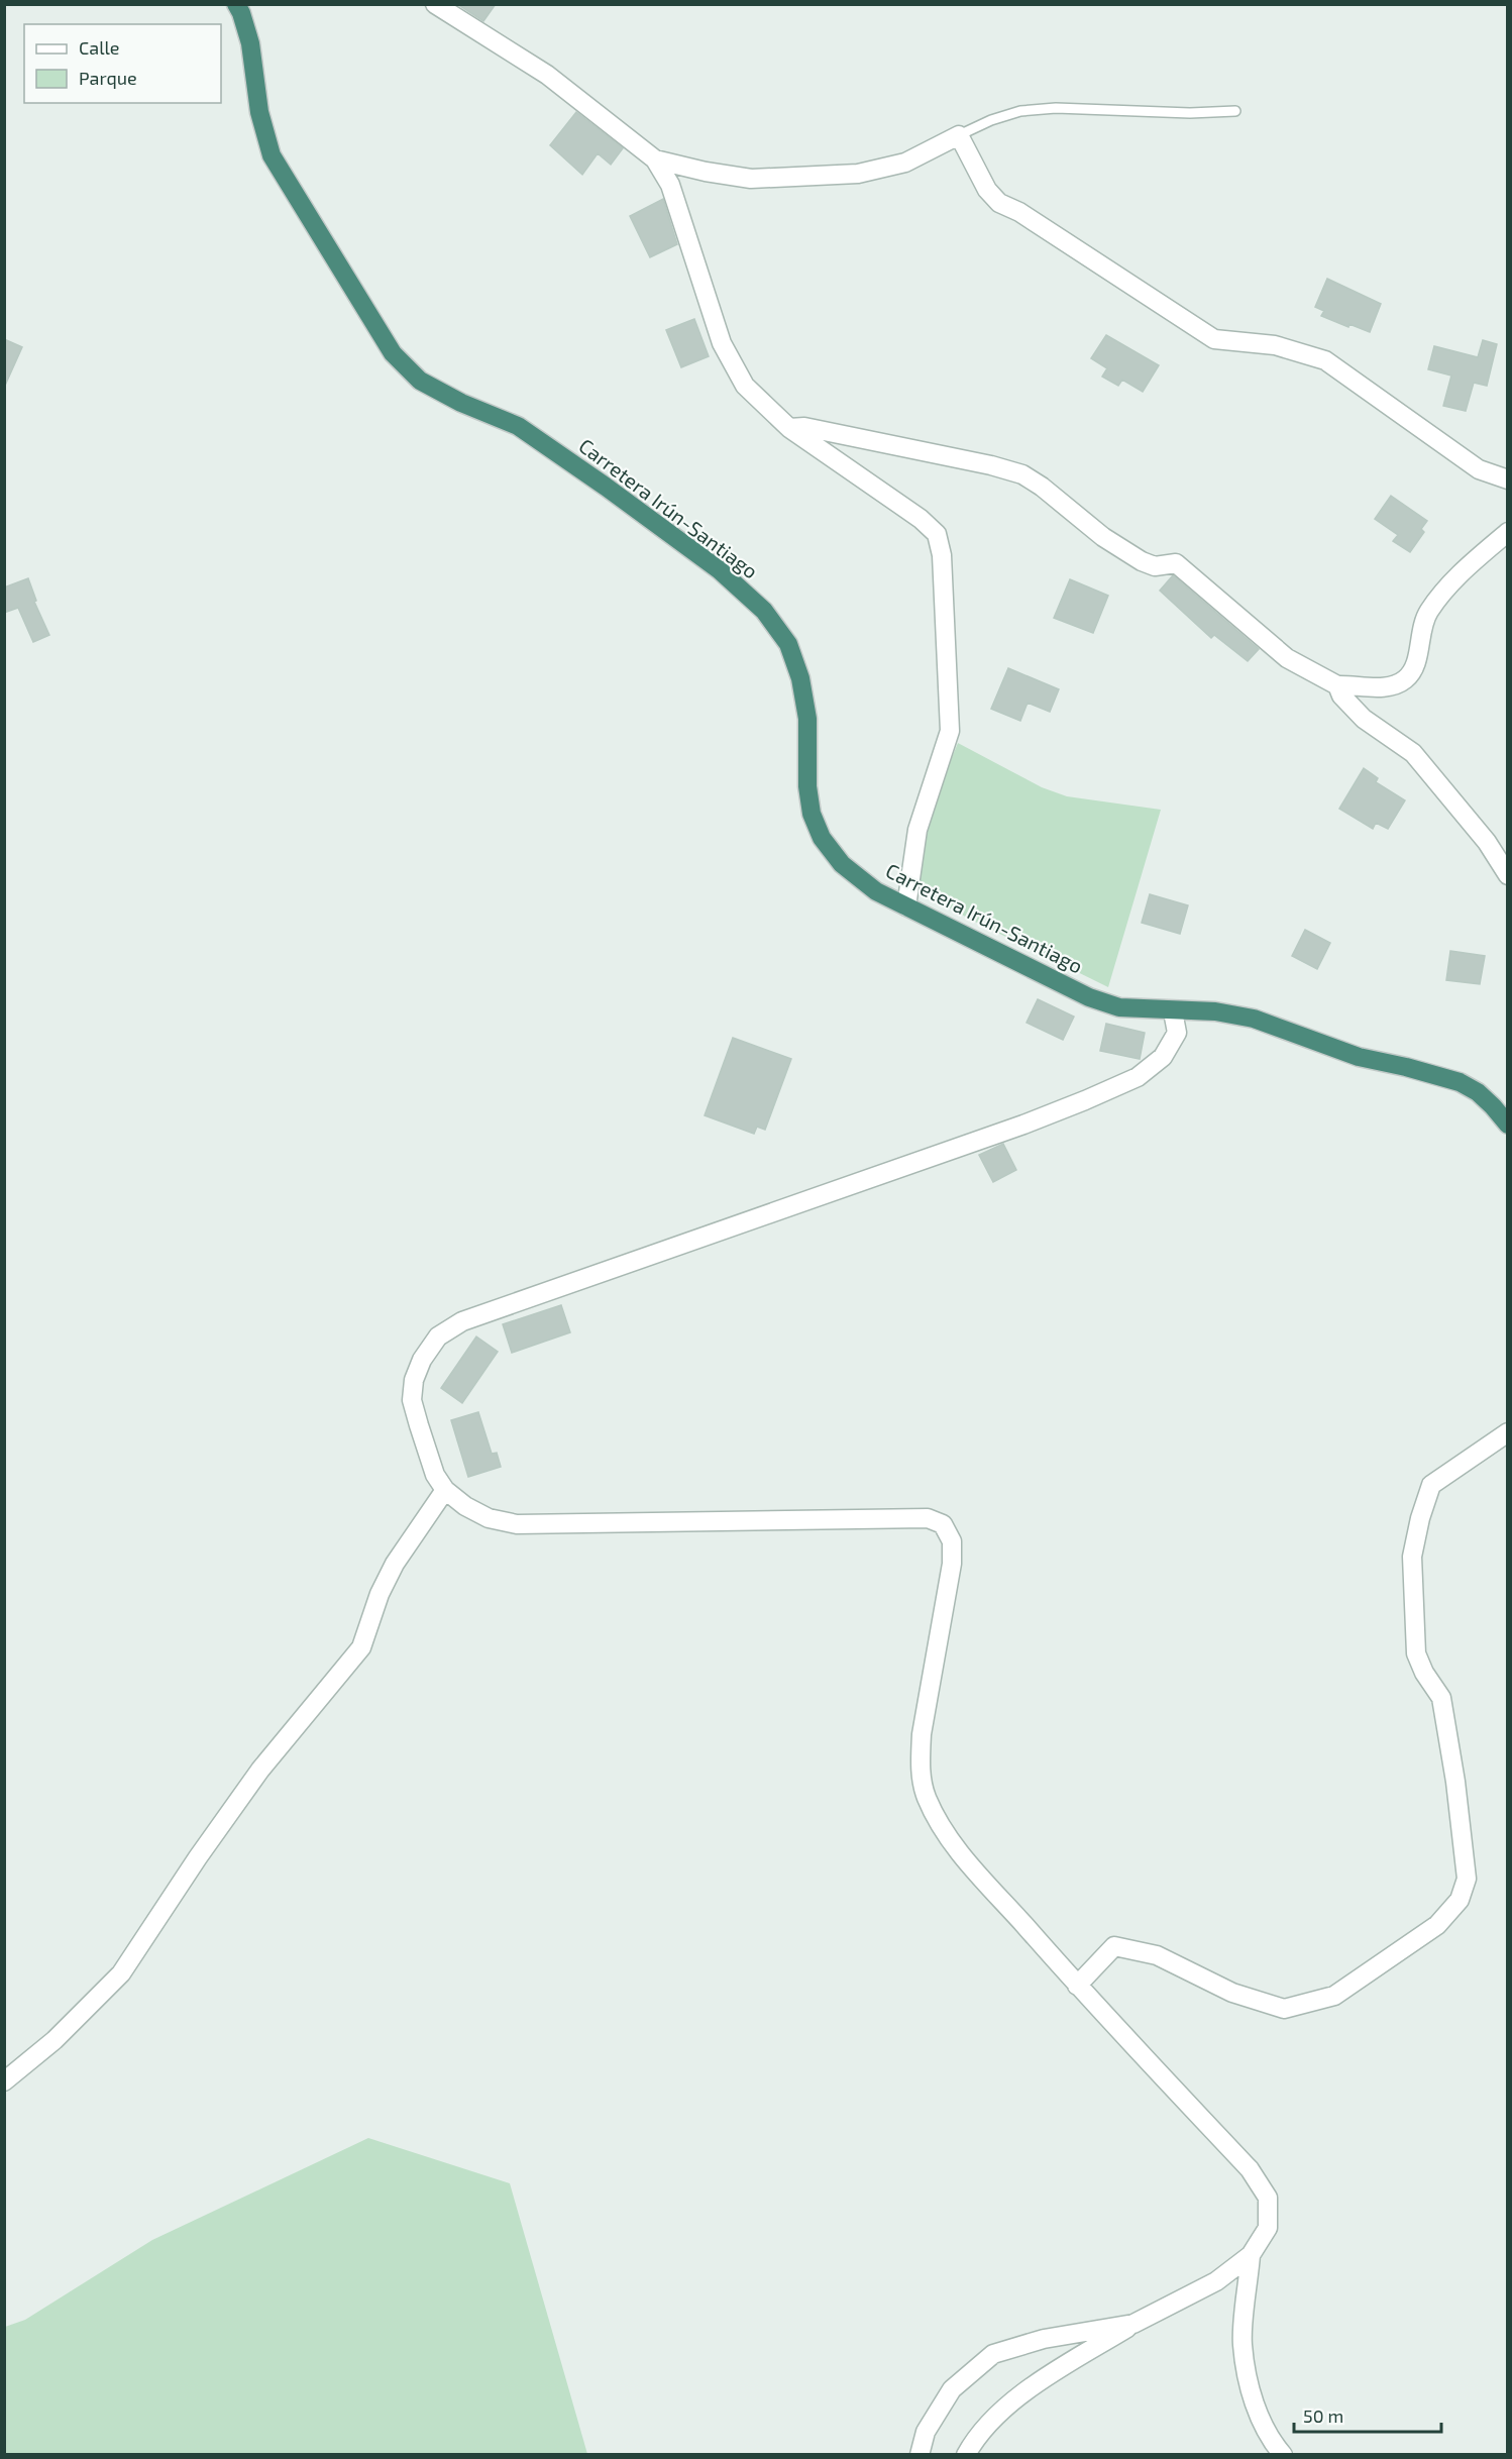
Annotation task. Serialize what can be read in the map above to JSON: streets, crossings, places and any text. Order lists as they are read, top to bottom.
{
  "streets": {
    "highway": ["Carretera Irún-Santiago"]
  },
  "legend": ["Calle", "Parque"],
  "scale_bar": "50 m"
}
